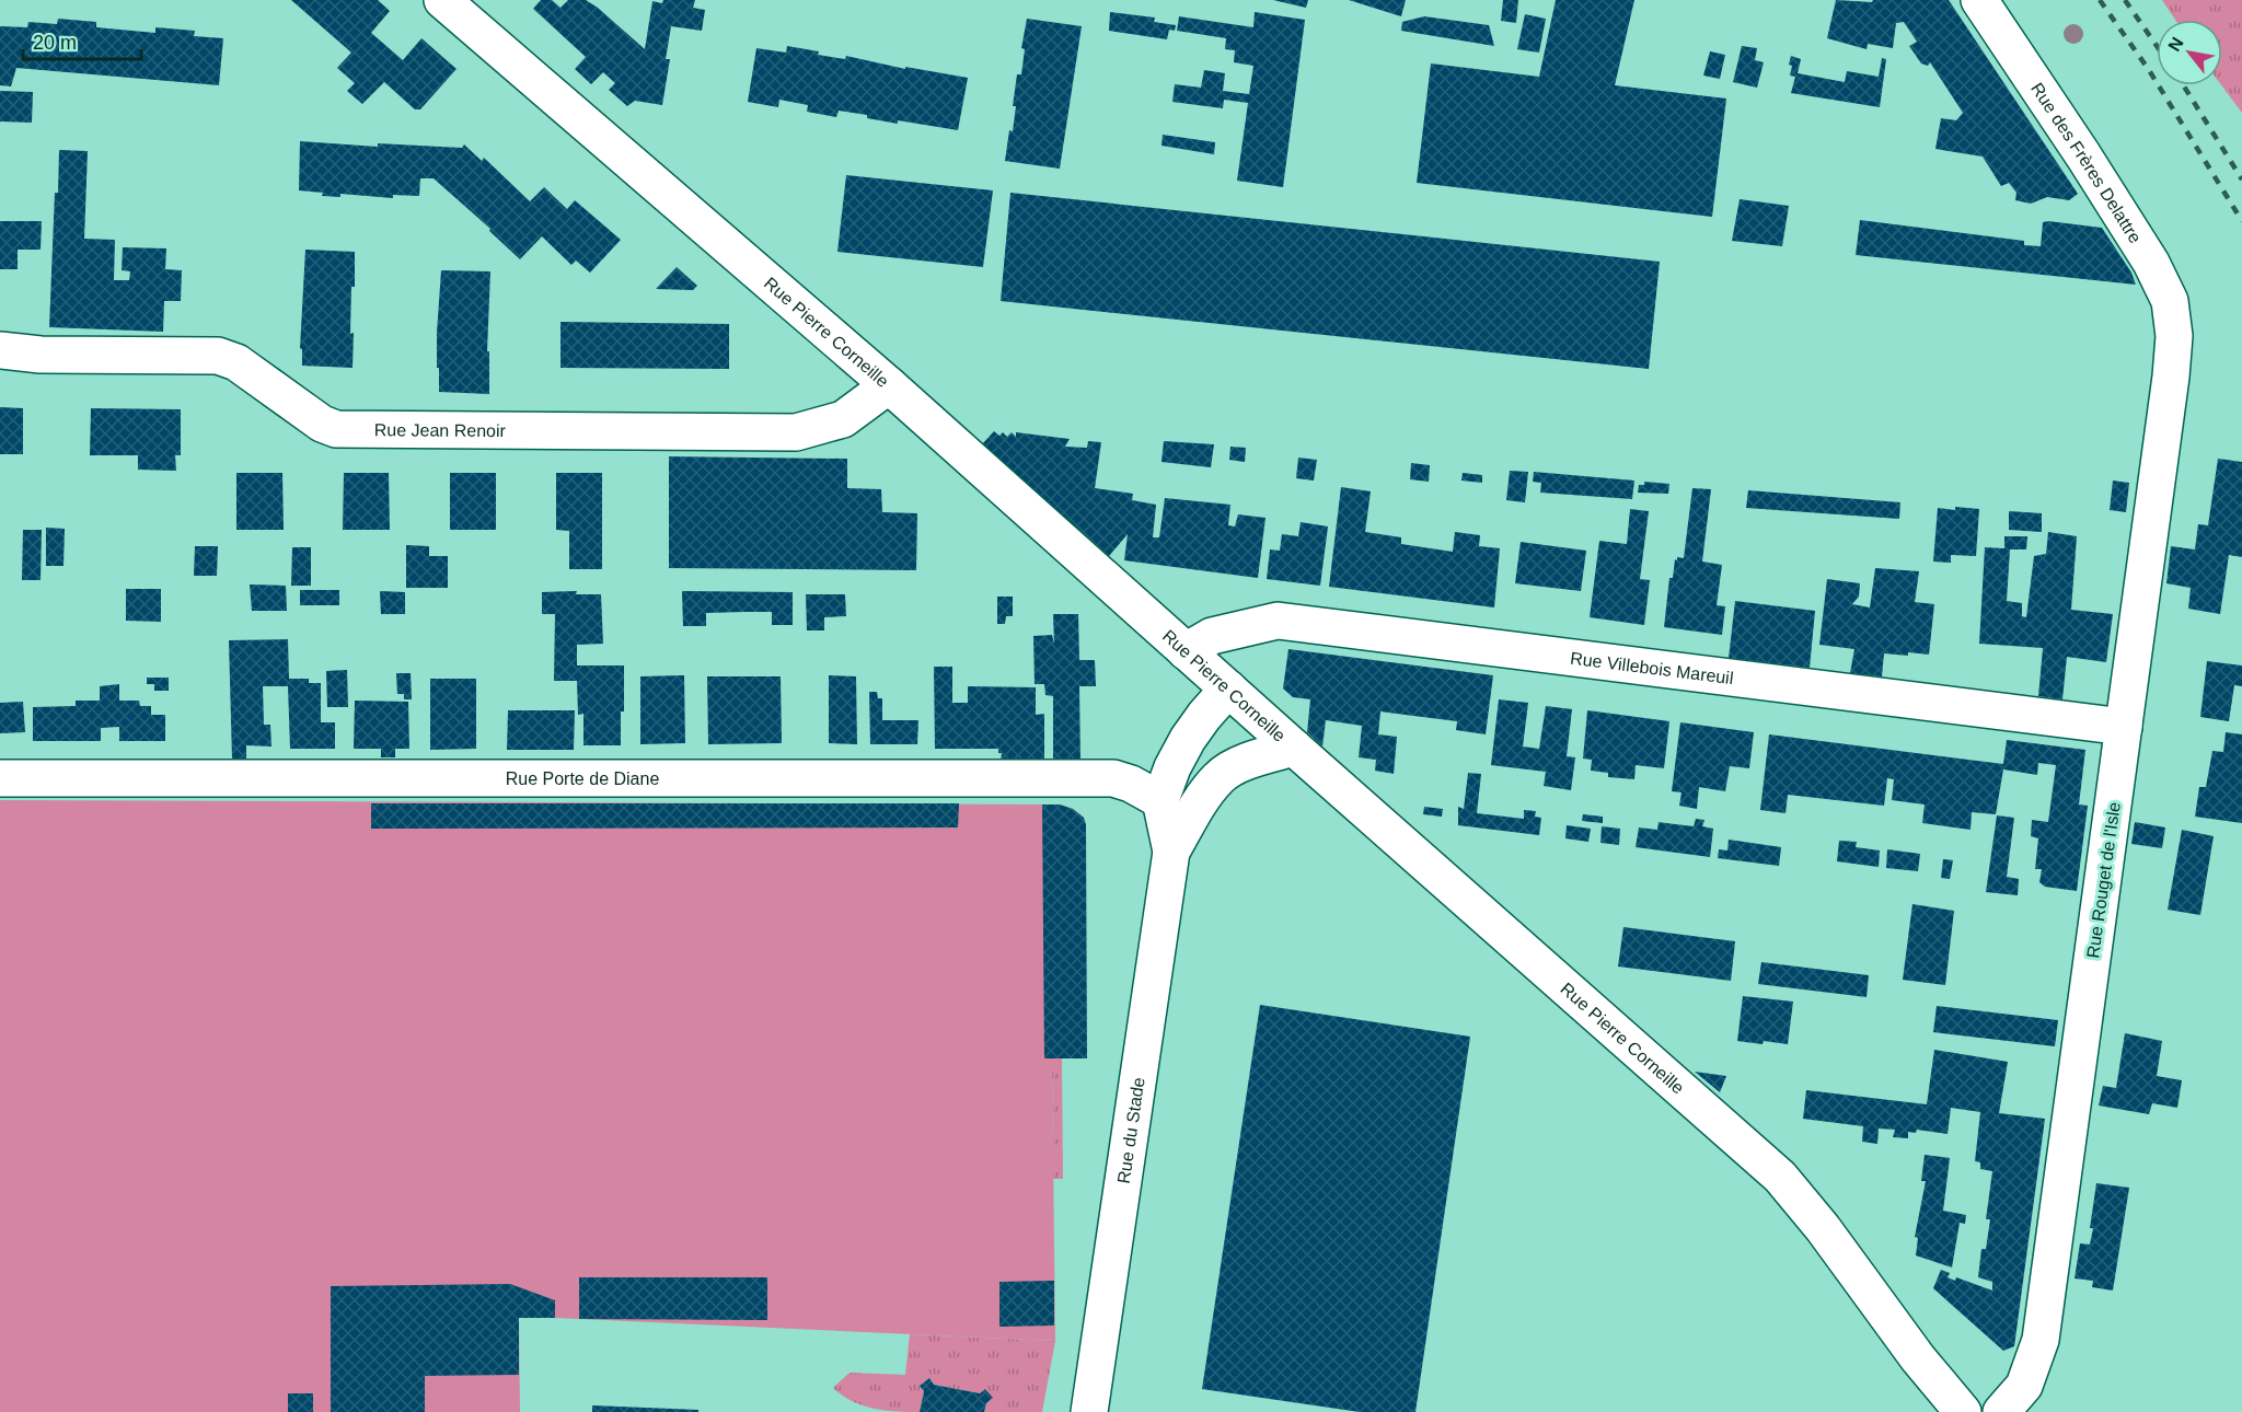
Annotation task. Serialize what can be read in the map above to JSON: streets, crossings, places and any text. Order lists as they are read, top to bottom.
{
  "streets": {
    "street": [
      "Rue des Frères Delattre",
      "Rue Pierre Corneille",
      "Rue Jean Renoir",
      "Rue Villebois Mareuil",
      "Rue Porte de Diane",
      "Rue Rouget de l'Isle",
      "Rue du Stade"
    ]
  },
  "crossings": [
    ["Rue des Frères Delattre", "Rue Rouget de l'Isle"],
    ["Rue Pierre Corneille", "Rue Jean Renoir"],
    ["Rue Pierre Corneille", "Rue Villebois Mareuil"],
    ["Rue Pierre Corneille", "Rue du Stade"],
    ["Rue Villebois Mareuil", "Rue Rouget de l'Isle"],
    ["Rue Porte de Diane", "Rue du Stade"]
  ],
  "scale_bar": "20 m",
  "north": "top left"
}
